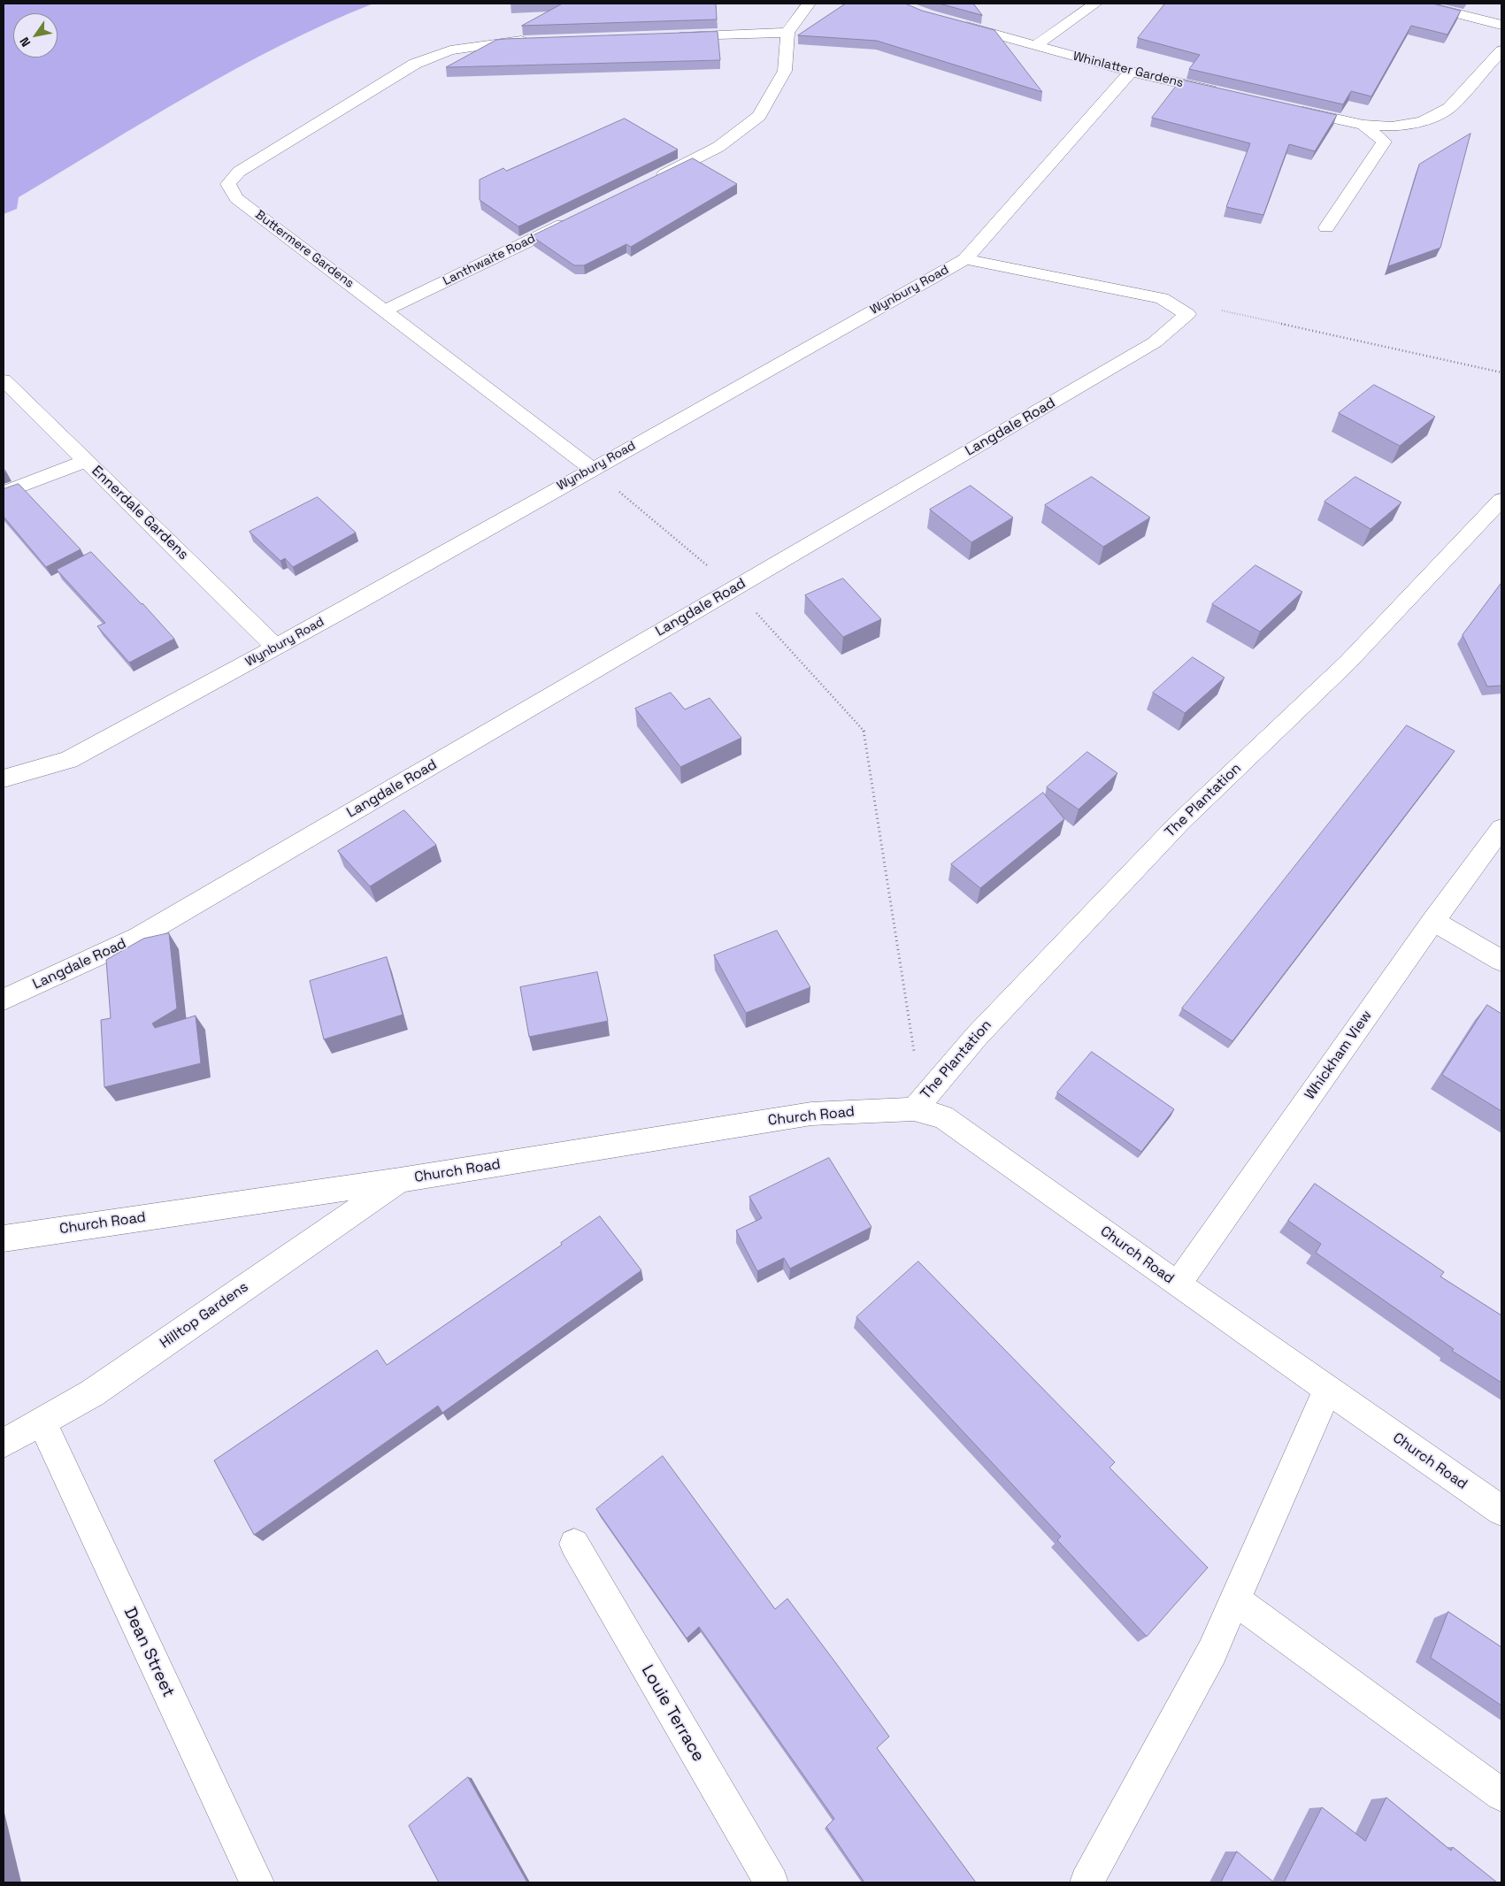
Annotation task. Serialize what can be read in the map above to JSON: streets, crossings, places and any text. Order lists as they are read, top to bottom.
{
  "streets": {
    "street": [
      "Whinlatter Gardens",
      "Buttermere Gardens",
      "Lanthwaite Road",
      "Wynbury Road",
      "Langdale Road",
      "Ennerdale Gardens",
      "The Plantation",
      "Whickham View",
      "Church Road",
      "Hilltop Gardens",
      "Dean Street",
      "Louie Terrace"
    ]
  },
  "crossings": [
    ["Whinlatter Gardens", "Wynbury Road"],
    ["Buttermere Gardens", "Lanthwaite Road"],
    ["Buttermere Gardens", "Wynbury Road"],
    ["Wynbury Road", "Langdale Road"],
    ["Wynbury Road", "Ennerdale Gardens"],
    ["The Plantation", "Church Road"],
    ["Whickham View", "Church Road"],
    ["Church Road", "Hilltop Gardens"],
    ["Hilltop Gardens", "Dean Street"]
  ],
  "north": "bottom left"
}
